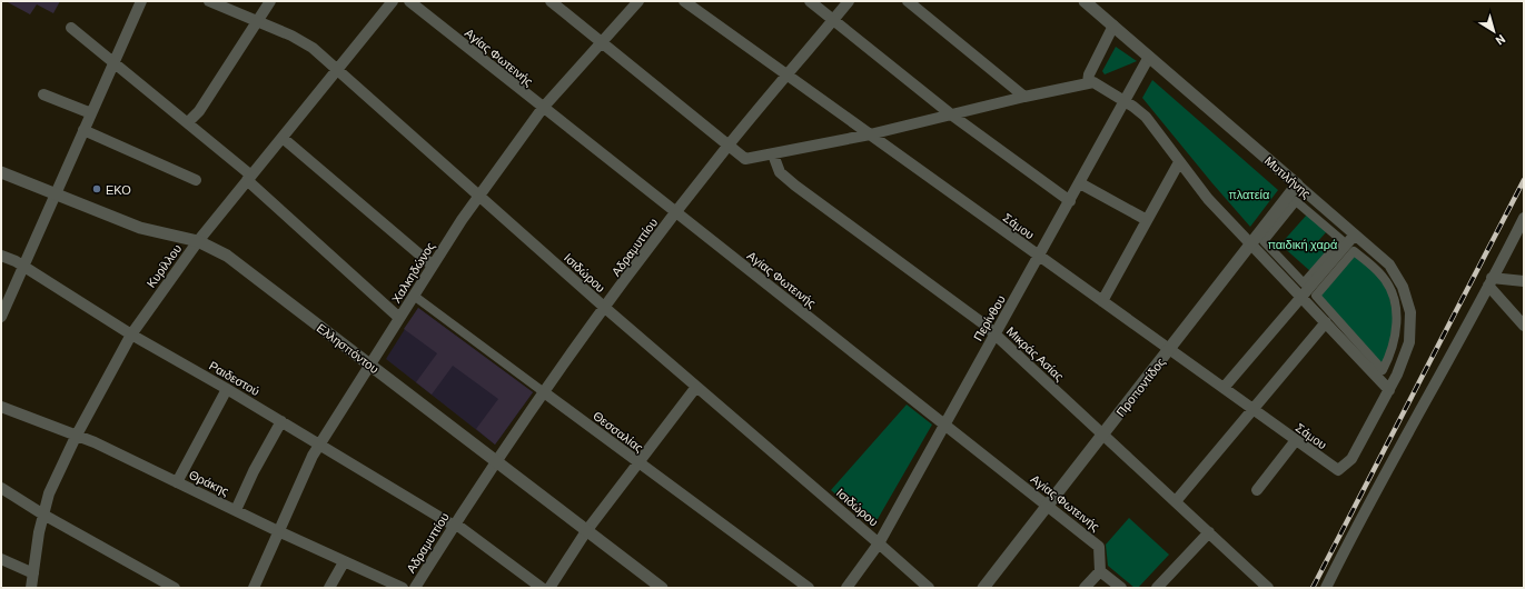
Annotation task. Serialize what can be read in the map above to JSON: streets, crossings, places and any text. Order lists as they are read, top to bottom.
{
  "streets": {
    "street": [
      "Αγίας Φωτεινής",
      "Μυτιλήνης",
      "Σάμου",
      "Αδραμυττίου",
      "Κυρίλλου",
      "Χαλκηδώνος",
      "Ισιδώρου",
      "Περίνθου",
      "Ελλησπόντου",
      "Μικράς Ασίας",
      "Ραιδεστού",
      "Προποντίδος",
      "Θεσσαλίας",
      "Θράκης"
    ]
  },
  "crossings": [
    ["Αγίας Φωτεινής", "Αδραμυττίου"],
    ["Αγίας Φωτεινής", "Χαλκηδώνος"],
    ["Αγίας Φωτεινής", "Περίνθου"],
    ["Αγίας Φωτεινής", "Προποντίδος"],
    ["Μυτιλήνης", "Σάμου"],
    ["Μυτιλήνης", "Περίνθου"],
    ["Μυτιλήνης", "Προποντίδος"],
    ["Σάμου", "Αδραμυττίου"],
    ["Σάμου", "Περίνθου"],
    ["Σάμου", "Προποντίδος"],
    ["Αδραμυττίου", "Ισιδώρου"],
    ["Αδραμυττίου", "Ελλησπόντου"],
    ["Αδραμυττίου", "Ραιδεστού"],
    ["Αδραμυττίου", "Θεσσαλίας"],
    ["Κυρίλλου", "Ισιδώρου"],
    ["Κυρίλλου", "Ελλησπόντου"],
    ["Κυρίλλου", "Ραιδεστού"],
    ["Κυρίλλου", "Θράκης"],
    ["Χαλκηδώνος", "Ισιδώρου"],
    ["Χαλκηδώνος", "Ελλησπόντου"],
    ["Χαλκηδώνος", "Ραιδεστού"],
    ["Χαλκηδώνος", "Θεσσαλίας"],
    ["Χαλκηδώνος", "Θράκης"],
    ["Ισιδώρου", "Περίνθου"],
    ["Περίνθου", "Μικράς Ασίας"],
    ["Μικράς Ασίας", "Προποντίδος"]
  ],
  "parks": ["πλατεία", "παιδική χαρά"],
  "places": ["ΕΚΟ"],
  "north": "bottom right"
}
